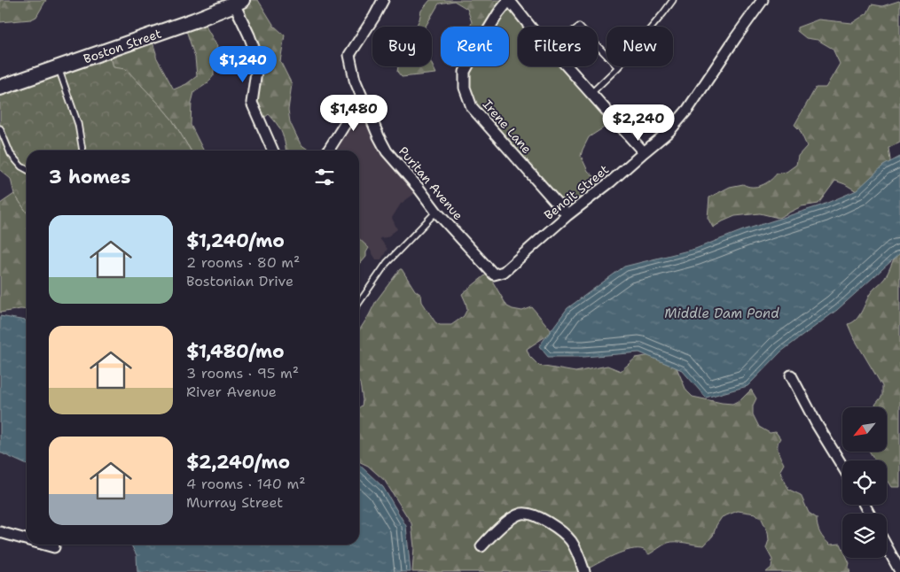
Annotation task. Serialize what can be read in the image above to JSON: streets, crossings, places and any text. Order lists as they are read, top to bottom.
{
  "streets": {
    "street": [
      "Boston Street",
      "Irene Lane",
      "Puritan Avenue",
      "Benoit Street"
    ]
  },
  "crossings": [
    ["Irene Lane", "Benoit Street"],
    ["Puritan Avenue", "Benoit Street"]
  ],
  "water": ["Middle Dam Pond"],
  "north": "bottom left",
  "page": {
    "chip": [
      "Buy",
      "Rent",
      "Filters",
      "New"
    ],
    "price": ["$1,240", "$1,480", "$2,240"],
    "heading": "3 homes",
    "list": [
      {
        "name": "$1,240/mo",
        "note": "2 rooms · 80 m² · Bostonian Drive"
      },
      {
        "name": "$1,480/mo",
        "note": "3 rooms · 95 m² · River Avenue"
      },
      {
        "name": "$2,240/mo",
        "note": "4 rooms · 140 m² · Murray Street"
      }
    ]
  }
}
